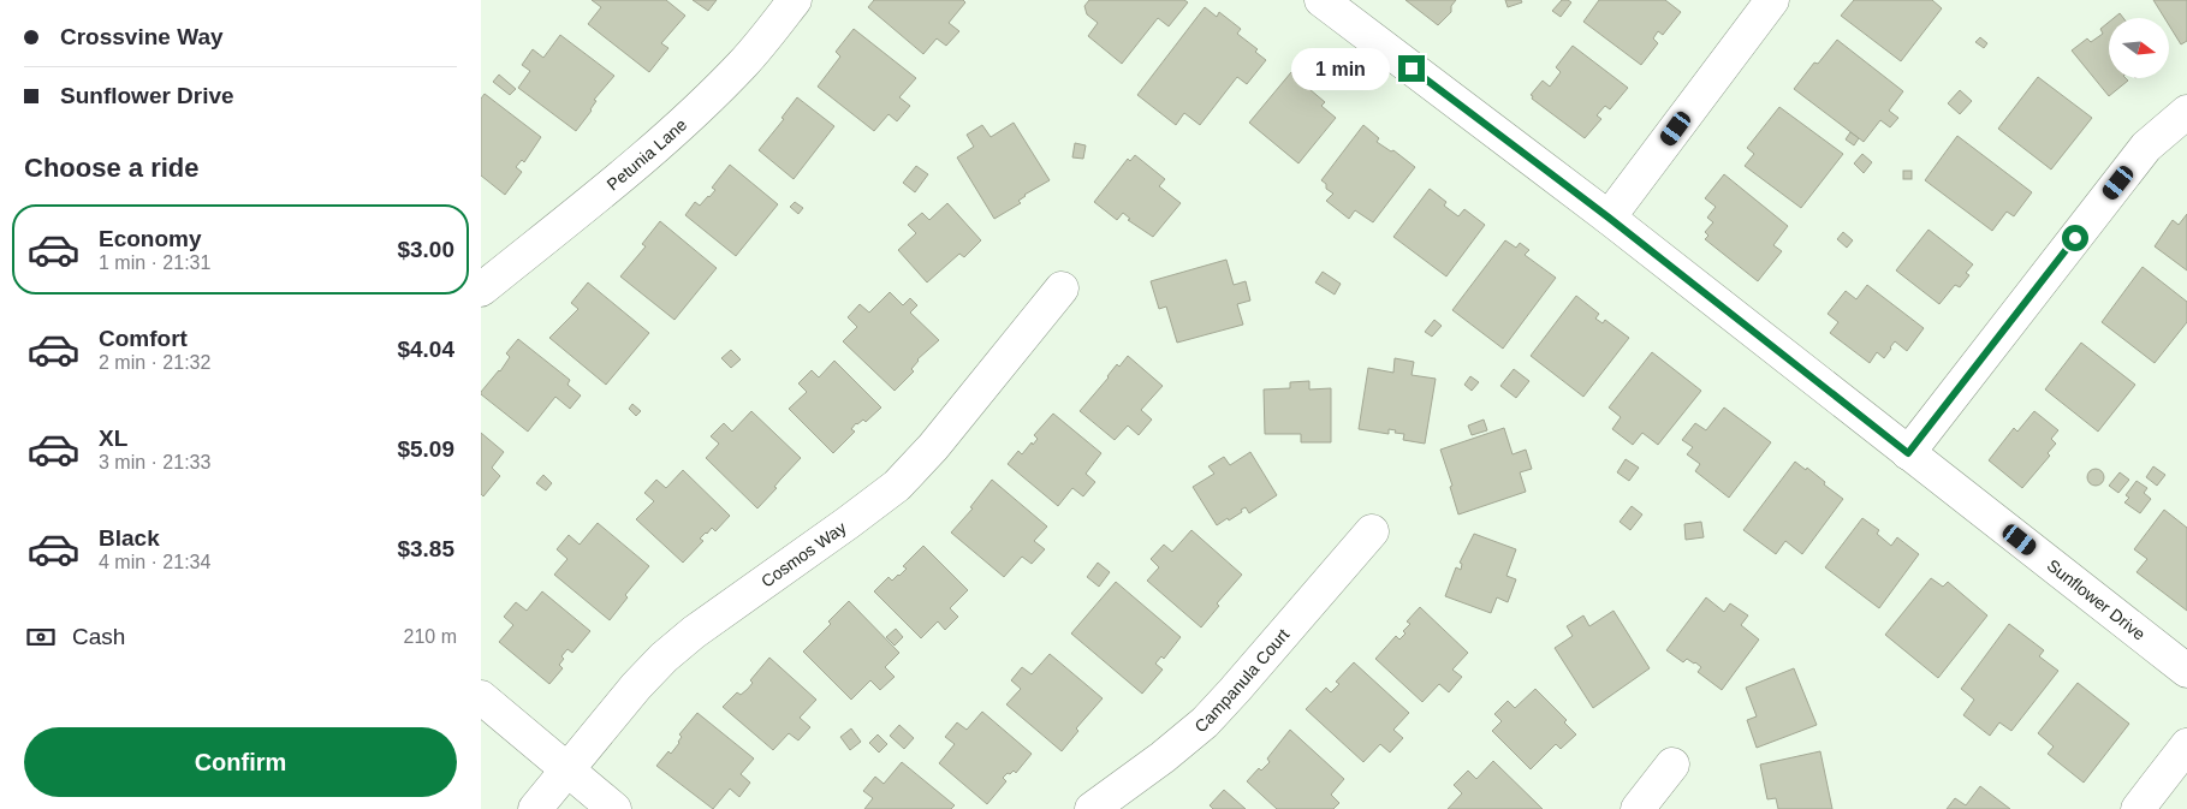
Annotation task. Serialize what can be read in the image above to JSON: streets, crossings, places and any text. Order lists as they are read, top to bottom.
{
  "streets": {
    "street": [
      "Petunia Lane",
      "Cosmos Way",
      "Sunflower Drive",
      "Campanula Court"
    ]
  },
  "north": "right",
  "page": {
    "banner": ["Crossvine Way", "Sunflower Drive"],
    "bubble": "1 min",
    "heading": "Choose a ride",
    "list": [
      {
        "name": "Economy",
        "note": "1 min · 21:31",
        "value": "$3.00"
      },
      {
        "name": "Comfort",
        "note": "2 min · 21:32",
        "value": "$4.04"
      },
      {
        "name": "XL",
        "note": "3 min · 21:33",
        "value": "$5.09"
      },
      {
        "name": "Black",
        "note": "4 min · 21:34",
        "value": "$3.85"
      }
    ],
    "pay": ["Cash", "210 m"],
    "buttons": "Confirm"
  }
}
